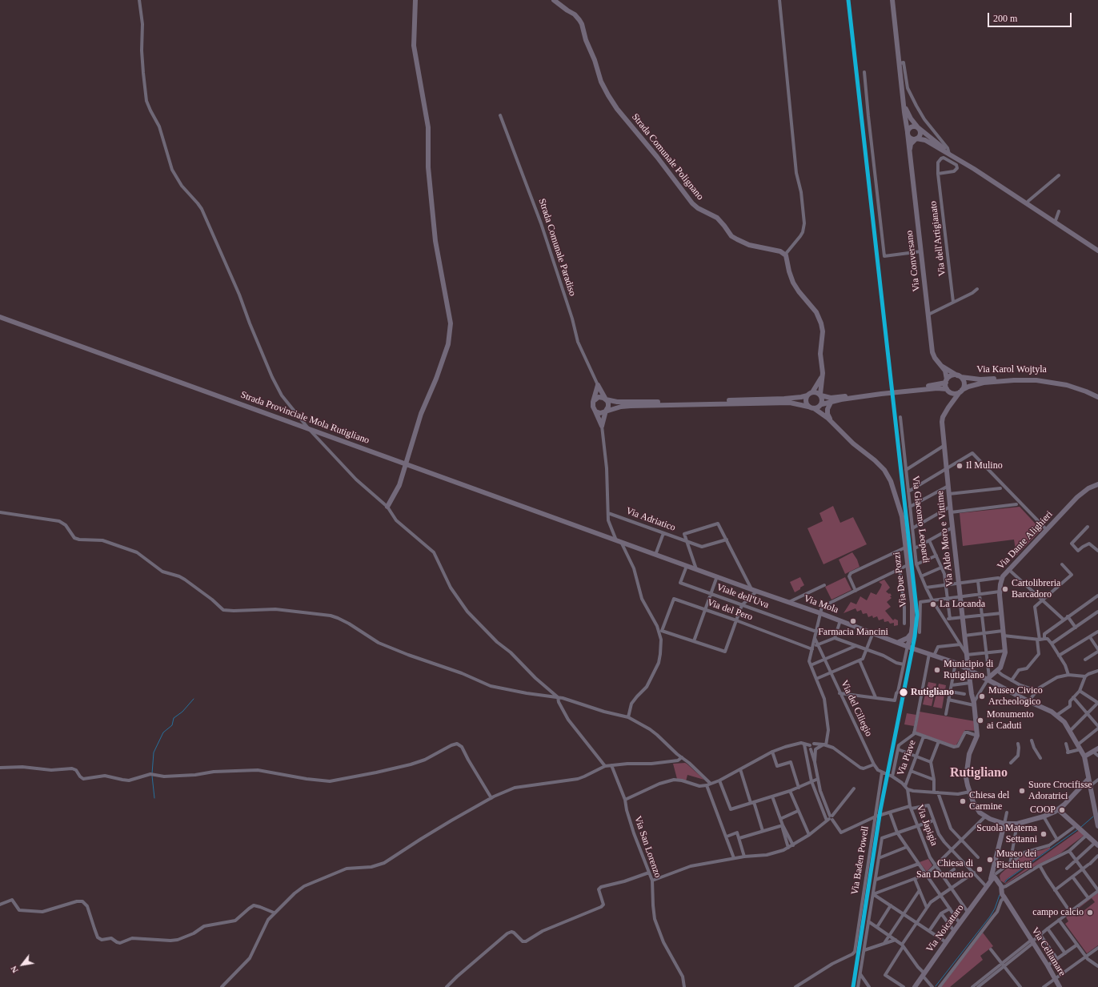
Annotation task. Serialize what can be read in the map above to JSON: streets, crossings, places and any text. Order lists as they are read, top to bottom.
{
  "streets": {
    "street": [
      "Strada Comunale Polignano",
      "Via dell'Artigianato",
      "Strada Comunale Paradiso",
      "Via Conversano",
      "Via Karol Wojtyla",
      "Strada Provinciale Mola Rutigliano",
      "Via Adriatico",
      "Via Giacomo Leopardi",
      "Via Aldo Moro e Vittime",
      "Via Dante Alighieri",
      "Via Due Pozzi",
      "Viale dell'Uva",
      "Via Mola",
      "Via del Pero",
      "Via del Ciliegio",
      "Via Piave",
      "Via Japigia",
      "Via San Lorenzo",
      "Via Baden Powell",
      "Via Noicattaro",
      "Via Cellamare"
    ]
  },
  "crossings": [
    ["Via Conversano", "Via Karol Wojtyla"],
    ["Via Conversano", "Via Aldo Moro e Vittime"],
    ["Via Karol Wojtyla", "Via Aldo Moro e Vittime"],
    ["Strada Provinciale Mola Rutigliano", "Via Mola"],
    ["Via Giacomo Leopardi", "Via Aldo Moro e Vittime"],
    ["Via Aldo Moro e Vittime", "Via Mola"],
    ["Via Dante Alighieri", "Via Mola"],
    ["Via Due Pozzi", "Via Mola"],
    ["Viale dell'Uva", "Via Mola"],
    ["Via del Ciliegio", "Via Piave"],
    ["Via del Ciliegio", "Via Japigia"],
    ["Via del Ciliegio", "Via Baden Powell"],
    ["Via Japigia", "Via Noicattaro"],
    ["Via Noicattaro", "Via Cellamare"]
  ],
  "districts": ["Rutigliano"],
  "places": [
    "Il Mulino",
    "Cartolibreria Barcadoro",
    "La Locanda",
    "Farmacia Mancini",
    "Municipio di Rutigliano",
    "Rutigliano",
    "Museo Civico Archeologico",
    "Monumento ai Caduti",
    "Suore Crocifisse Adoratrici",
    "Chiesa del Carmine",
    "COOP",
    "Scuola Materna Settanni",
    "Museo dei Fischietti",
    "Chiesa di San Domenico",
    "campo calcio"
  ],
  "scale_bar": "200 m",
  "north": "bottom left"
}
